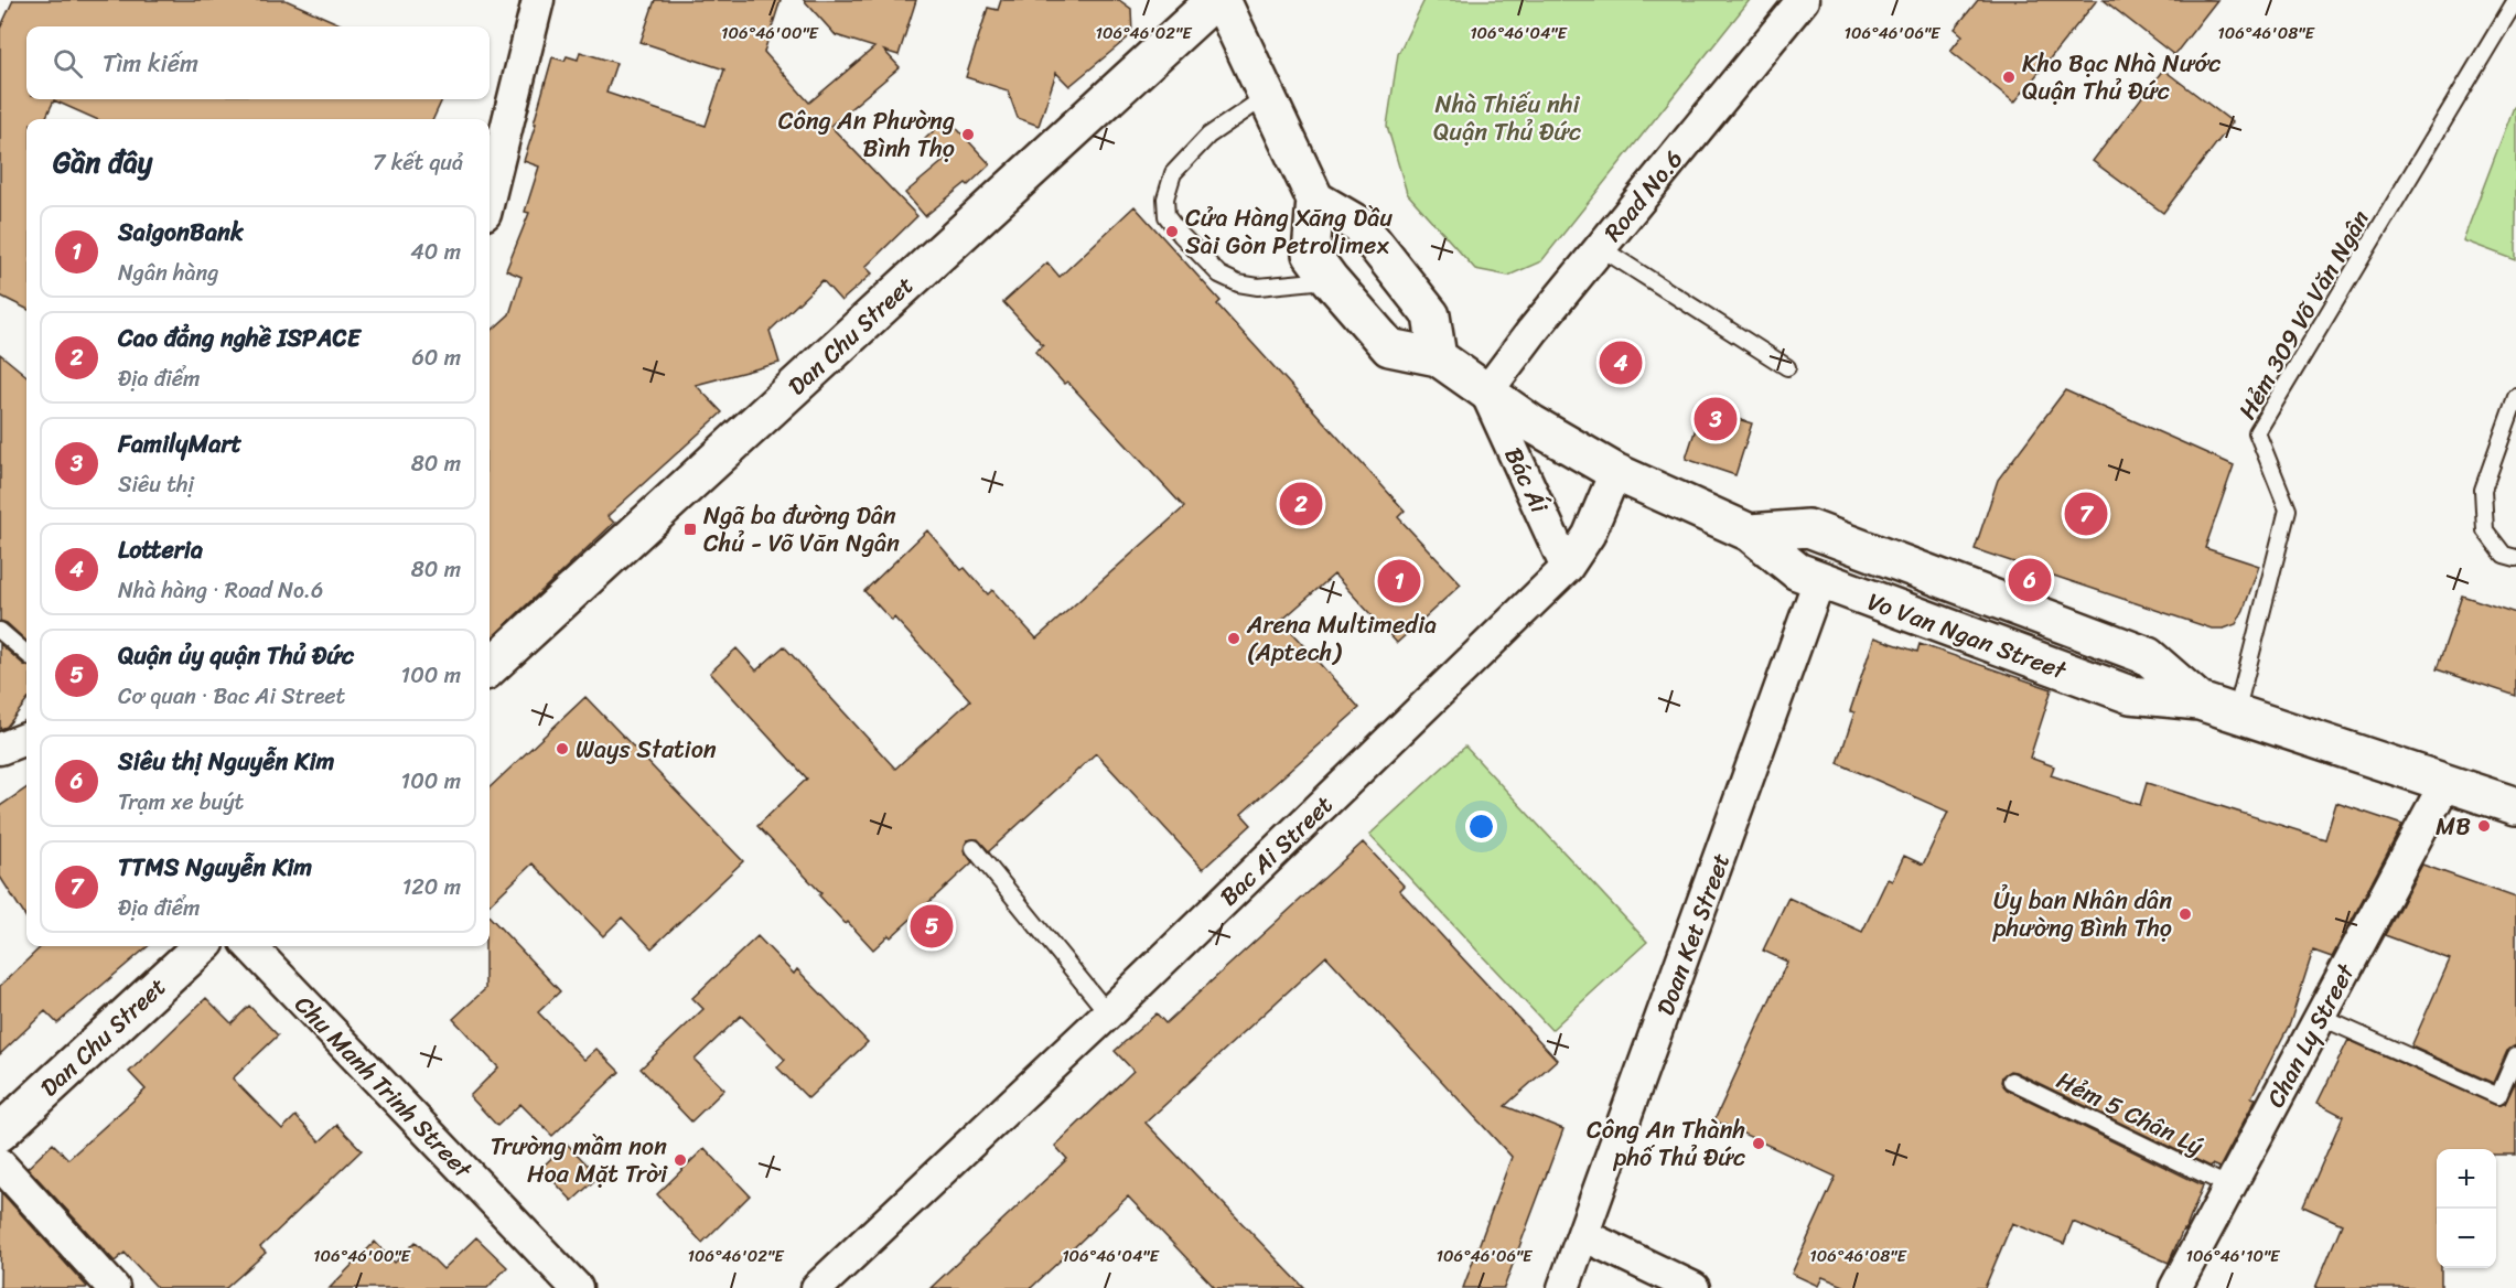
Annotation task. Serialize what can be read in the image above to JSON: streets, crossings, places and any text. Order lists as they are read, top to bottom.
{
  "streets": {
    "main road": ["Dan Chu Street", "Vo Van Ngan Street"],
    "street": [
      "Road No.6",
      "Bác Ái",
      "Bac Ai Street",
      "Doan Ket Street",
      "Chan Ly Street",
      "Chu Manh Trinh Street"
    ],
    "lane": ["Hẻm 309 Võ Văn Ngân", "Hẻm 5 Chân Lý"]
  },
  "crossings": [
    ["Road No.6", "Bác Ái"],
    ["Road No.6", "Vo Van Ngan Street"],
    ["Hẻm 309 Võ Văn Ngân", "Vo Van Ngan Street"],
    ["Bác Ái", "Vo Van Ngan Street"],
    ["Bác Ái", "Bac Ai Street"],
    ["Vo Van Ngan Street", "Bac Ai Street"],
    ["Vo Van Ngan Street", "Doan Ket Street"],
    ["Vo Van Ngan Street", "Chan Ly Street"],
    ["Chan Ly Street", "Hẻm 5 Chân Lý"]
  ],
  "parks": ["Nhà Thiếu nhi Quận Thủ Đức"],
  "places": {
    "other": [
      "Kho Bạc Nhà Nước Quận Thủ Đức",
      "Công An Phường Bình Thọ",
      "Cửa Hàng Xăng Dầu Sài Gòn Petrolimex",
      "Arena Multimedia (Aptech)",
      "Ways Station",
      "MB",
      "Ủy ban Nhân dân phường Bình Thọ",
      "Công An Thành phố Thủ Đức",
      "Trường mầm non Hoa Mặt Trời"
    ],
    "transit": ["Ngã ba đường Dân Chủ - Võ Văn Ngân"]
  },
  "page": {
    "search": "Tìm kiếm",
    "heading": ["Gần đây", "7 kết quả"],
    "list": [
      {
        "mark": "1",
        "name": "SaigonBank",
        "note": "Ngân hàng",
        "value": "40 m"
      },
      {
        "mark": "2",
        "name": "Cao đẳng nghề ISPACE",
        "note": "Địa điểm",
        "value": "60 m"
      },
      {
        "mark": "3",
        "name": "FamilyMart",
        "note": "Siêu thị",
        "value": "80 m"
      },
      {
        "mark": "4",
        "name": "Lotteria",
        "note": "Nhà hàng · Road No.6",
        "value": "80 m"
      },
      {
        "mark": "5",
        "name": "Quận ủy quận Thủ Đức",
        "note": "Cơ quan · Bac Ai Street",
        "value": "100 m"
      },
      {
        "mark": "6",
        "name": "Siêu thị Nguyễn Kim",
        "note": "Trạm xe buýt",
        "value": "100 m"
      },
      {
        "mark": "7",
        "name": "TTMS Nguyễn Kim",
        "note": "Địa điểm",
        "value": "120 m"
      }
    ],
    "pins": [
      "4",
      "3",
      "2",
      "7",
      "6",
      "1",
      "5"
    ],
    "map_buttons": ["+", "−"]
  },
  "coordinates": [
    "106°46'00\"E",
    "106°46'02\"E",
    "106°46'04\"E",
    "106°46'06\"E",
    "106°46'08\"E",
    "106°46'10\"E"
  ]
}
